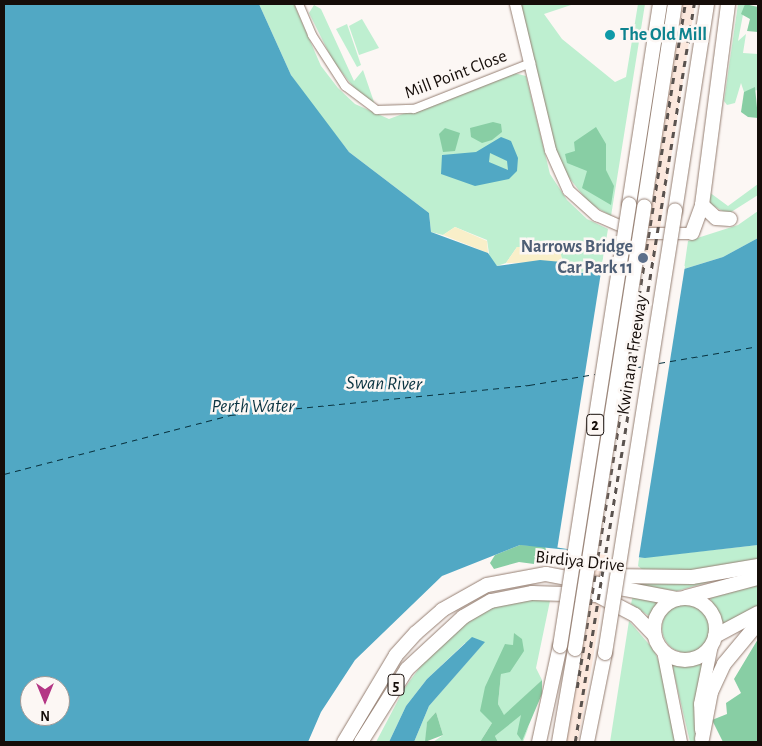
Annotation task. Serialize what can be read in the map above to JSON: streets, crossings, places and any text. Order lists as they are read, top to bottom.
{
  "streets": {
    "highway": [
      "Kwinana Freeway",
      "2",
      "Birdiya Drive",
      "5"
    ],
    "street": ["Mill Point Close"]
  },
  "crossings": [
    ["Birdiya Drive", "5"]
  ],
  "water": ["Swan River", "Perth Water"],
  "places": ["The Old Mill", "Narrows Bridge Car Park 11"],
  "north": "bottom"
}
